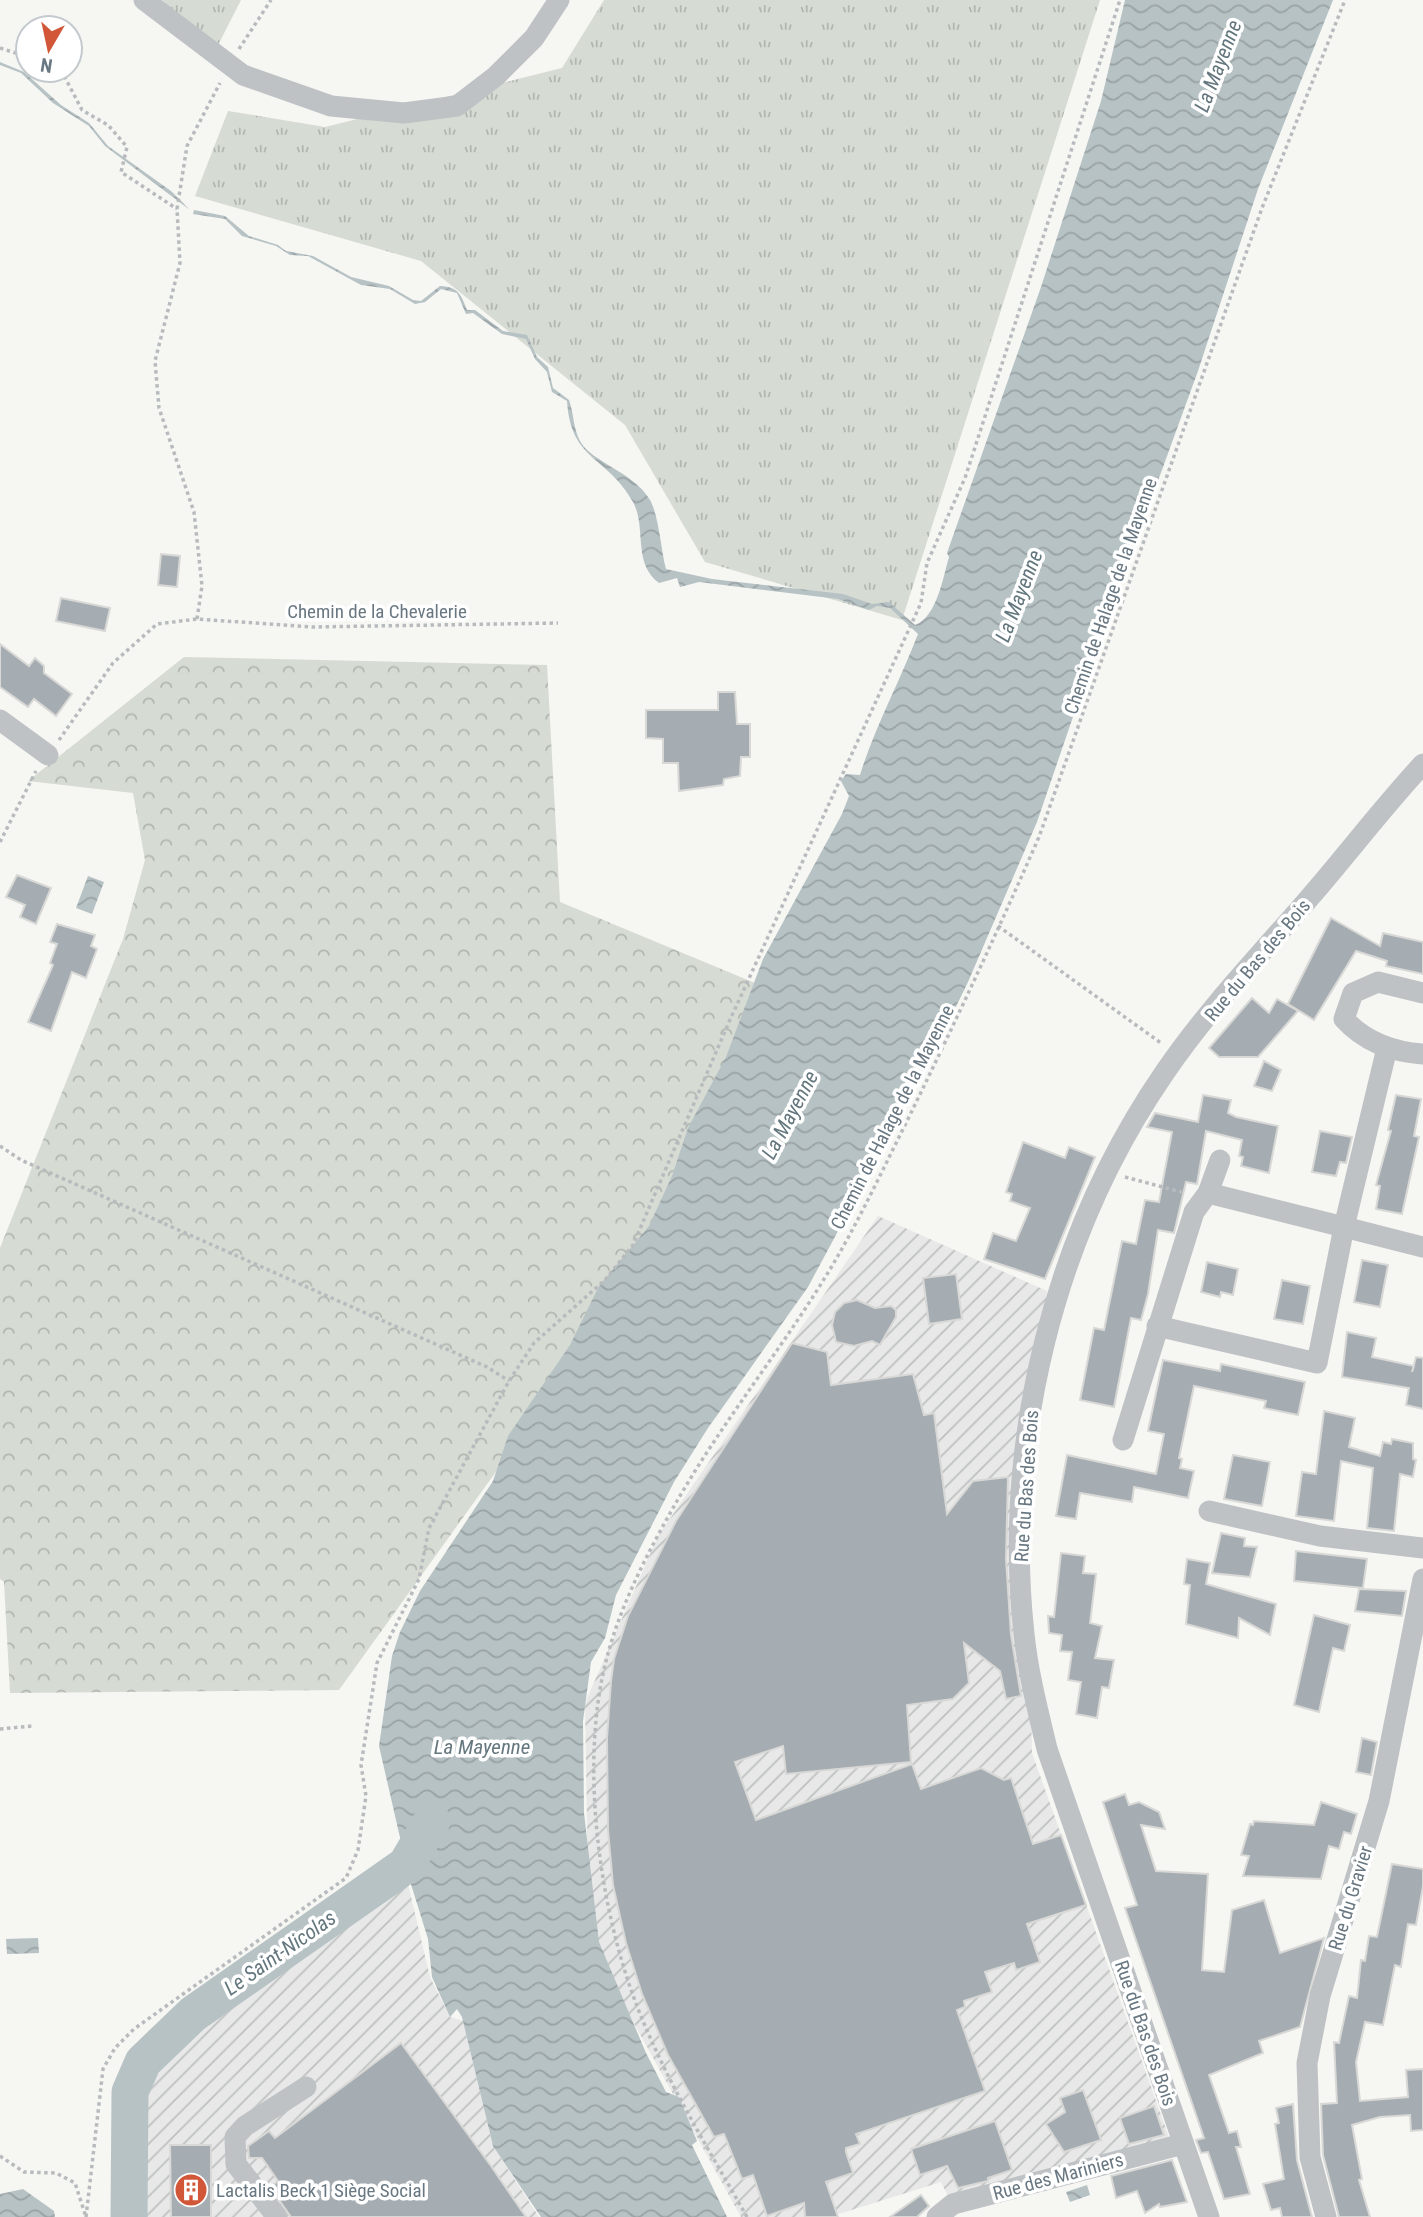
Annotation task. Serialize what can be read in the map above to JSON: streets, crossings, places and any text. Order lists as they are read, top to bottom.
{
  "streets": {
    "street": ["Rue du Bas des Bois", "Rue du Gravier", "Rue des Mariniers"],
    "path": ["Chemin de Halage de la Mayenne", "Chemin de la Chevalerie"]
  },
  "crossings": [
    ["Rue du Bas des Bois", "Rue des Mariniers"]
  ],
  "water": ["La Mayenne", "Le Saint-Nicolas"],
  "places": {
    "building": ["Lactalis Beck 1 Siège Social"]
  },
  "north": "bottom"
}
